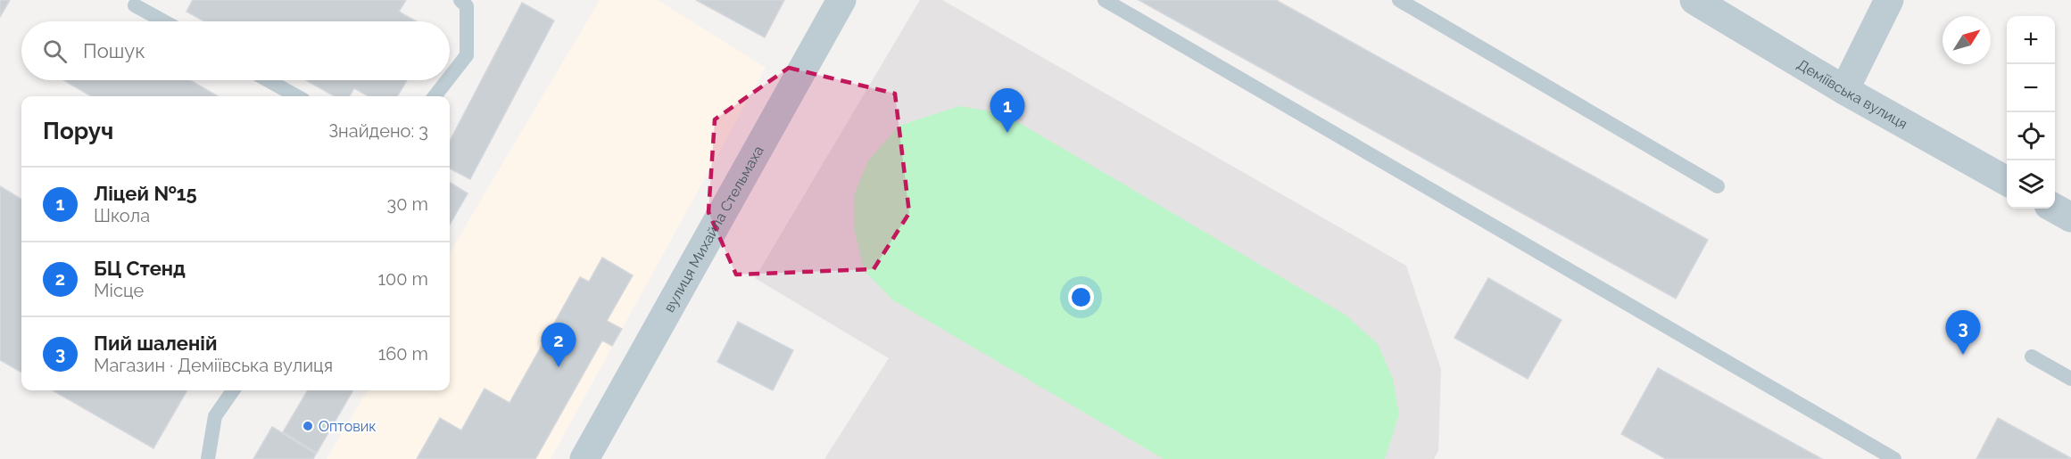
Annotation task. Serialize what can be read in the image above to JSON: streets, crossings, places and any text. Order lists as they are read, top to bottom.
{
  "streets": {
    "street": ["Деміївська вулиця", "вулиця Михайла Стельмаха"]
  },
  "places": ["Оптовик"],
  "north": "top right",
  "page": {
    "map_buttons": ["+", "−"],
    "search": "Пошук",
    "pins": ["1", "3", "2"],
    "heading": ["Поруч", "Знайдено: 3"],
    "list": [
      {
        "mark": "1",
        "name": "Ліцей №15",
        "note": "Школа",
        "value": "30 m"
      },
      {
        "mark": "2",
        "name": "БЦ Стенд",
        "note": "Місце",
        "value": "100 m"
      },
      {
        "mark": "3",
        "name": "Пий шаленій",
        "note": "Магазин · Деміївська вулиця",
        "value": "160 m"
      }
    ]
  }
}
